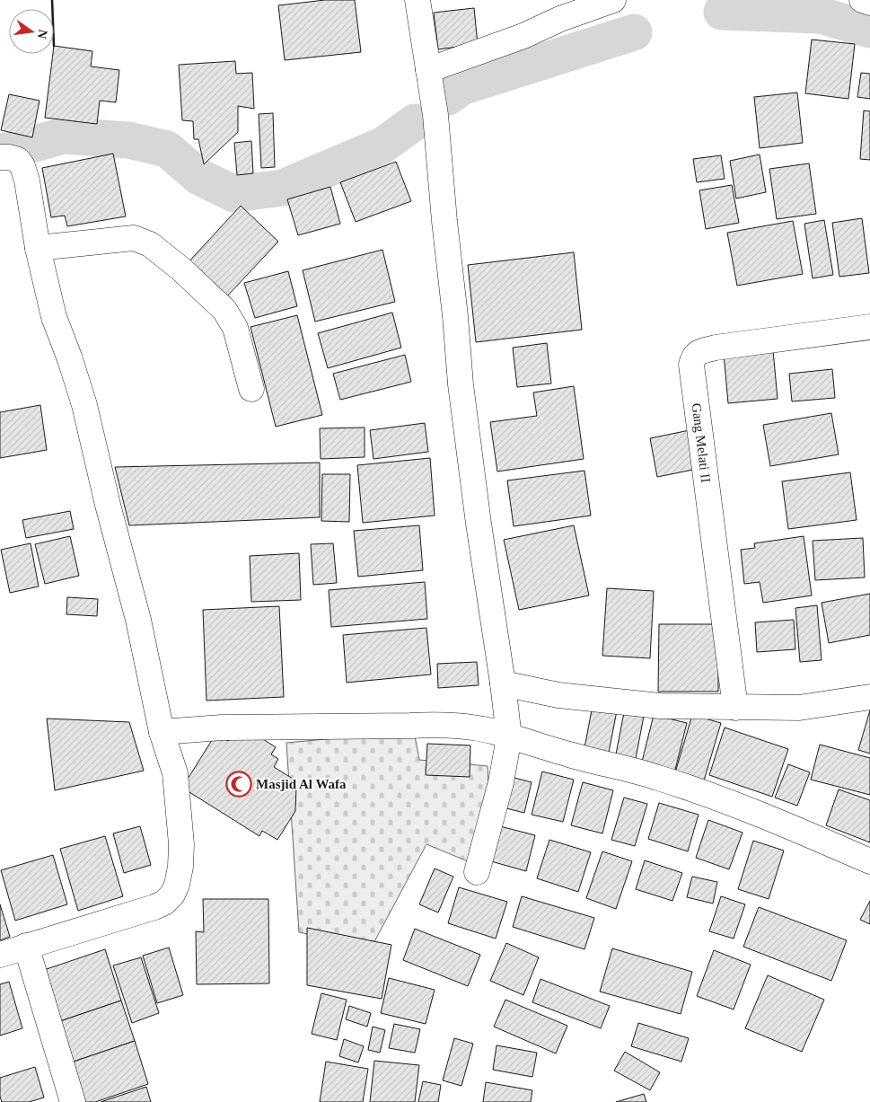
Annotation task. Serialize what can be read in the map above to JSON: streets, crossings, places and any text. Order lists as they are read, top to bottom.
{
  "streets": {
    "street": ["Gang Melati II"]
  },
  "places": {
    "mosque": ["Masjid Al Wafa"]
  },
  "north": "right"
}
